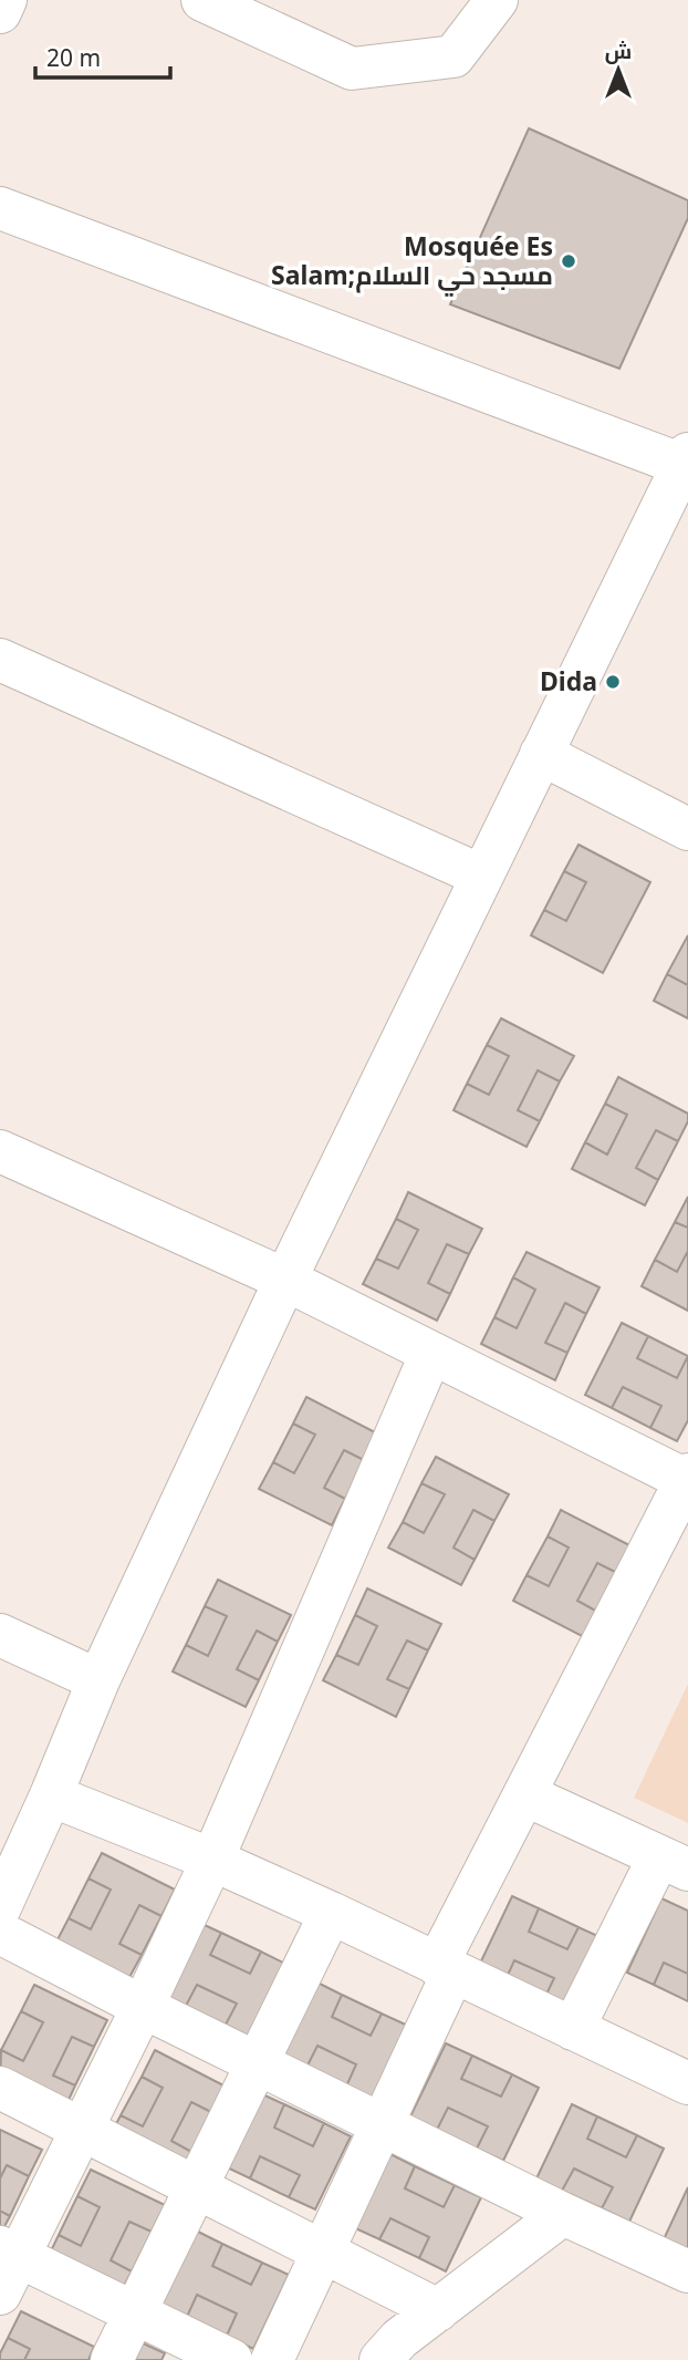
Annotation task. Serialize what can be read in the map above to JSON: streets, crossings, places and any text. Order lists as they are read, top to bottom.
{
  "places": ["Mosquée Es Salam;مسجد حي السلام", "Dida"],
  "scale_bar": "20 m",
  "north": "top"
}
